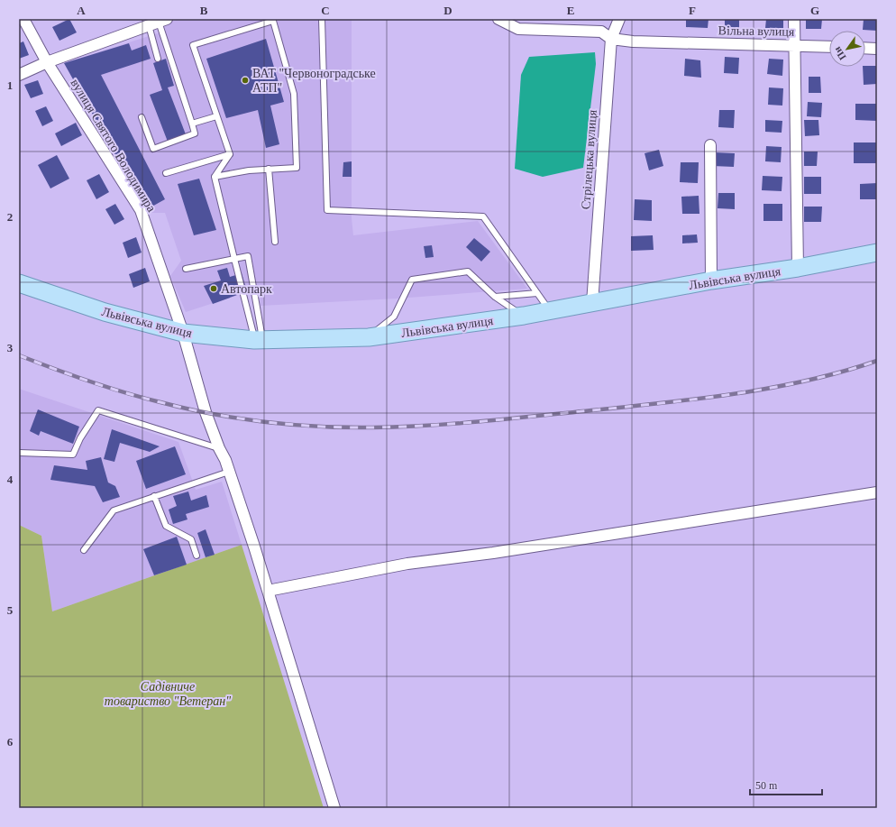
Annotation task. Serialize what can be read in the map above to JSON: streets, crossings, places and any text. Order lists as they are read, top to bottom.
{
  "streets": {
    "main road": ["Львівська вулиця"],
    "street": ["Вільна вулиця", "вулиця Святого Володимира", "Стрілецька вулиця"]
  },
  "crossings": [
    ["Вільна вулиця", "Стрілецька вулиця"],
    ["вулиця Святого Володимира", "Львівська вулиця"],
    ["Стрілецька вулиця", "Львівська вулиця"]
  ],
  "parks": ["Садівниче товариство \"Ветеран\""],
  "places": ["ВАТ \"Червоноградське АТП\"", "Автопарк"],
  "scale_bar": "50 m",
  "north": "bottom left",
  "grid": {
    "columns": [
      "A",
      "B",
      "C",
      "D",
      "E",
      "F",
      "G"
    ],
    "rows": [
      "1",
      "2",
      "3",
      "4",
      "5",
      "6"
    ]
  }
}
